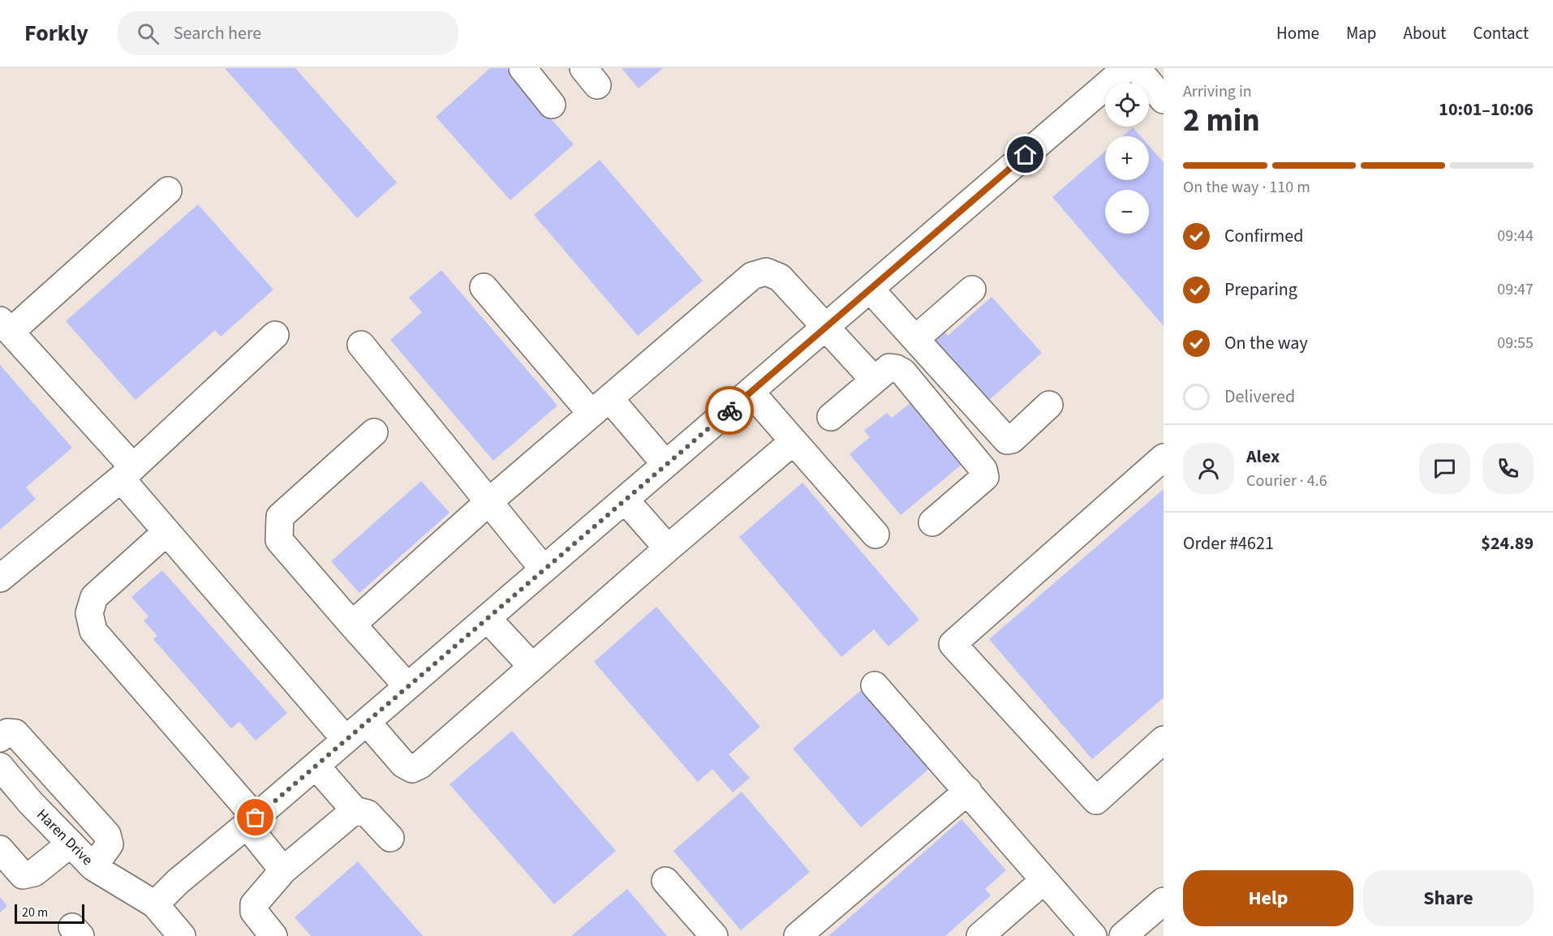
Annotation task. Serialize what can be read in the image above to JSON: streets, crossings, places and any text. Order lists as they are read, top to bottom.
{
  "streets": {
    "street": ["Haren Drive"]
  },
  "scale_bar": "20 m",
  "page": {
    "header": "Forkly",
    "search": "Search here",
    "nav": [
      "Home",
      "Map",
      "About",
      "Contact"
    ],
    "heading": ["2 min", "Arriving in", "10:01–10:06"],
    "panel": [
      "Alex",
      "Courier · 4.6",
      "Order #4621",
      "$24.89"
    ],
    "map_buttons": ["+", "−"],
    "bar": "On the way · 110 m",
    "list": [
      ["Confirmed", "09:44"],
      ["Preparing", "09:47"],
      ["On the way", "09:55"],
      "Delivered"
    ],
    "buttons": ["Help", "Share"],
    "scale": "20 m"
  }
}
